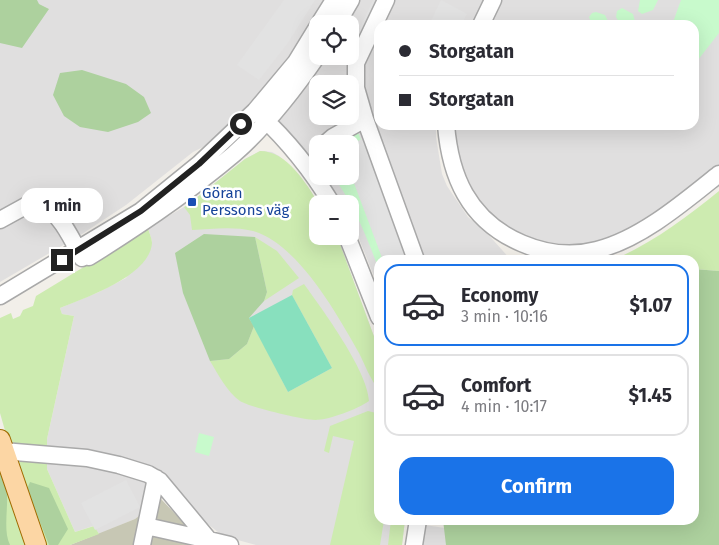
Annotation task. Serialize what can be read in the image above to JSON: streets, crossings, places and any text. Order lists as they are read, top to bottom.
{
  "places": {
    "transit": ["Göran Perssons väg"]
  },
  "page": {
    "map_buttons": ["+", "−"],
    "banner": ["Storgatan", "Storgatan"],
    "bubble": "1 min",
    "list": [
      {
        "name": "Economy",
        "note": "3 min · 10:16",
        "value": "$1.07"
      },
      {
        "name": "Comfort",
        "note": "4 min · 10:17",
        "value": "$1.45"
      }
    ],
    "buttons": "Confirm"
  }
}
